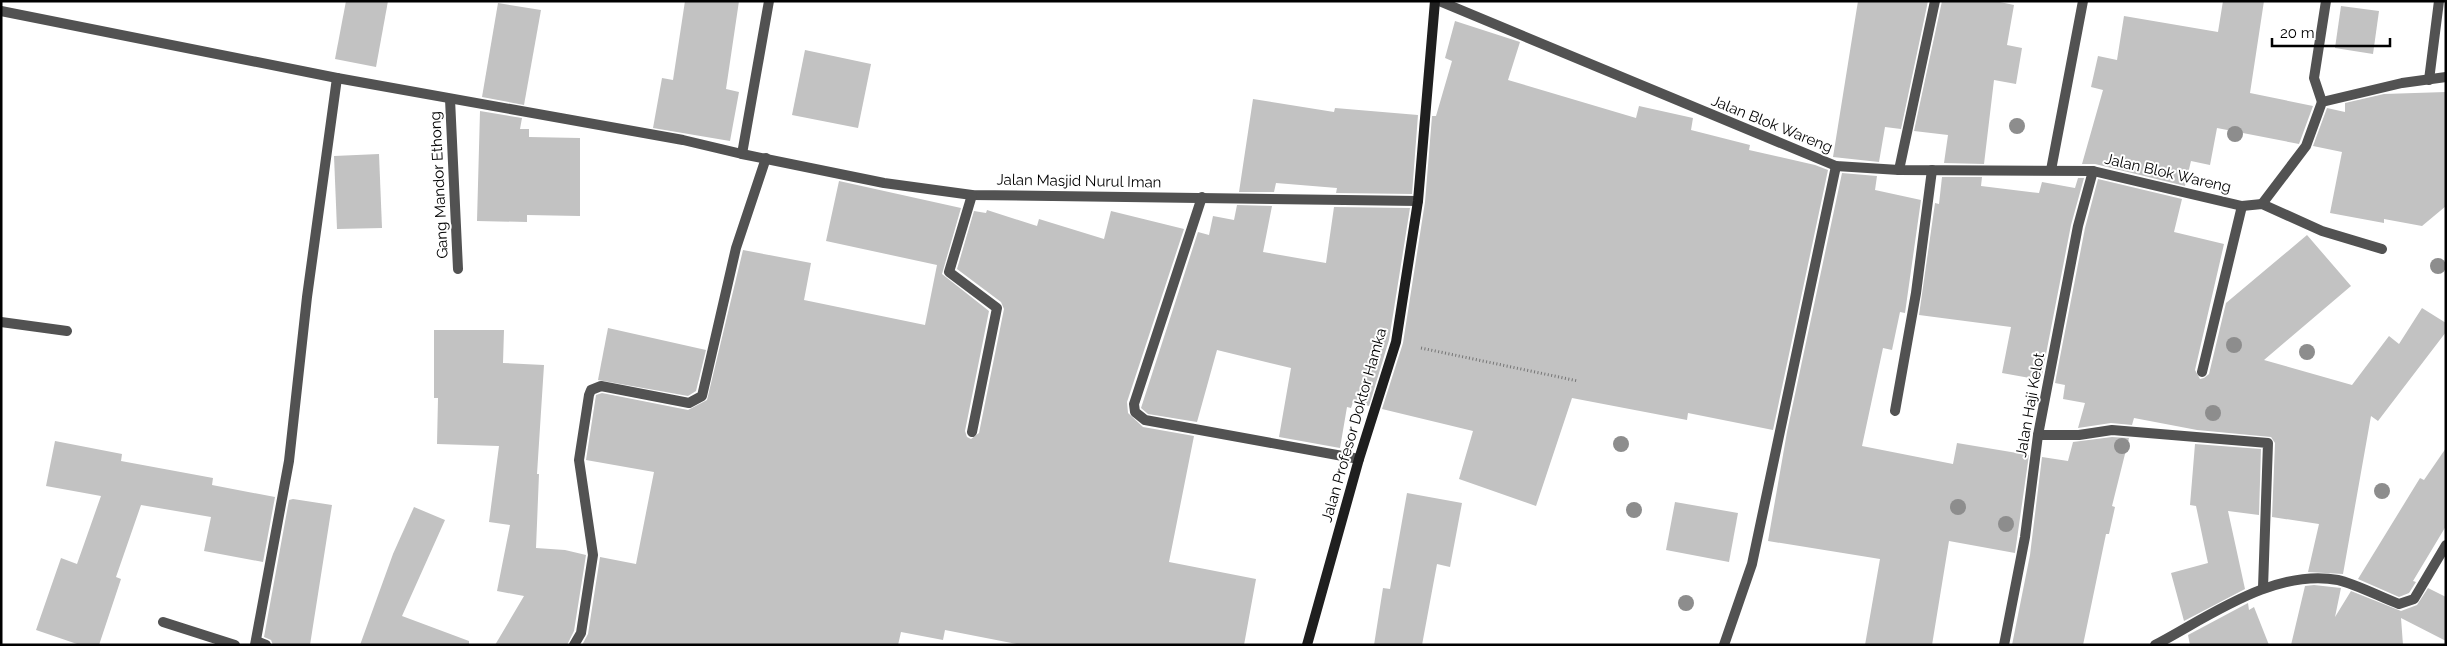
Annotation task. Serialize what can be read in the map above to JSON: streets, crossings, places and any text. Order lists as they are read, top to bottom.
{
  "streets": {
    "street": [
      "Jalan Blok Wareng",
      "Jalan Masjid Nurul Iman",
      "Gang Mandor Ethong",
      "Jalan Haji Kelot",
      "Jalan Profesor Doktor Hamka"
    ]
  },
  "crossings": [
    ["Jalan Blok Wareng", "Jalan Haji Kelot"],
    ["Jalan Masjid Nurul Iman", "Gang Mandor Ethong"],
    ["Jalan Masjid Nurul Iman", "Jalan Profesor Doktor Hamka"]
  ],
  "scale_bar": "20 m"
}
